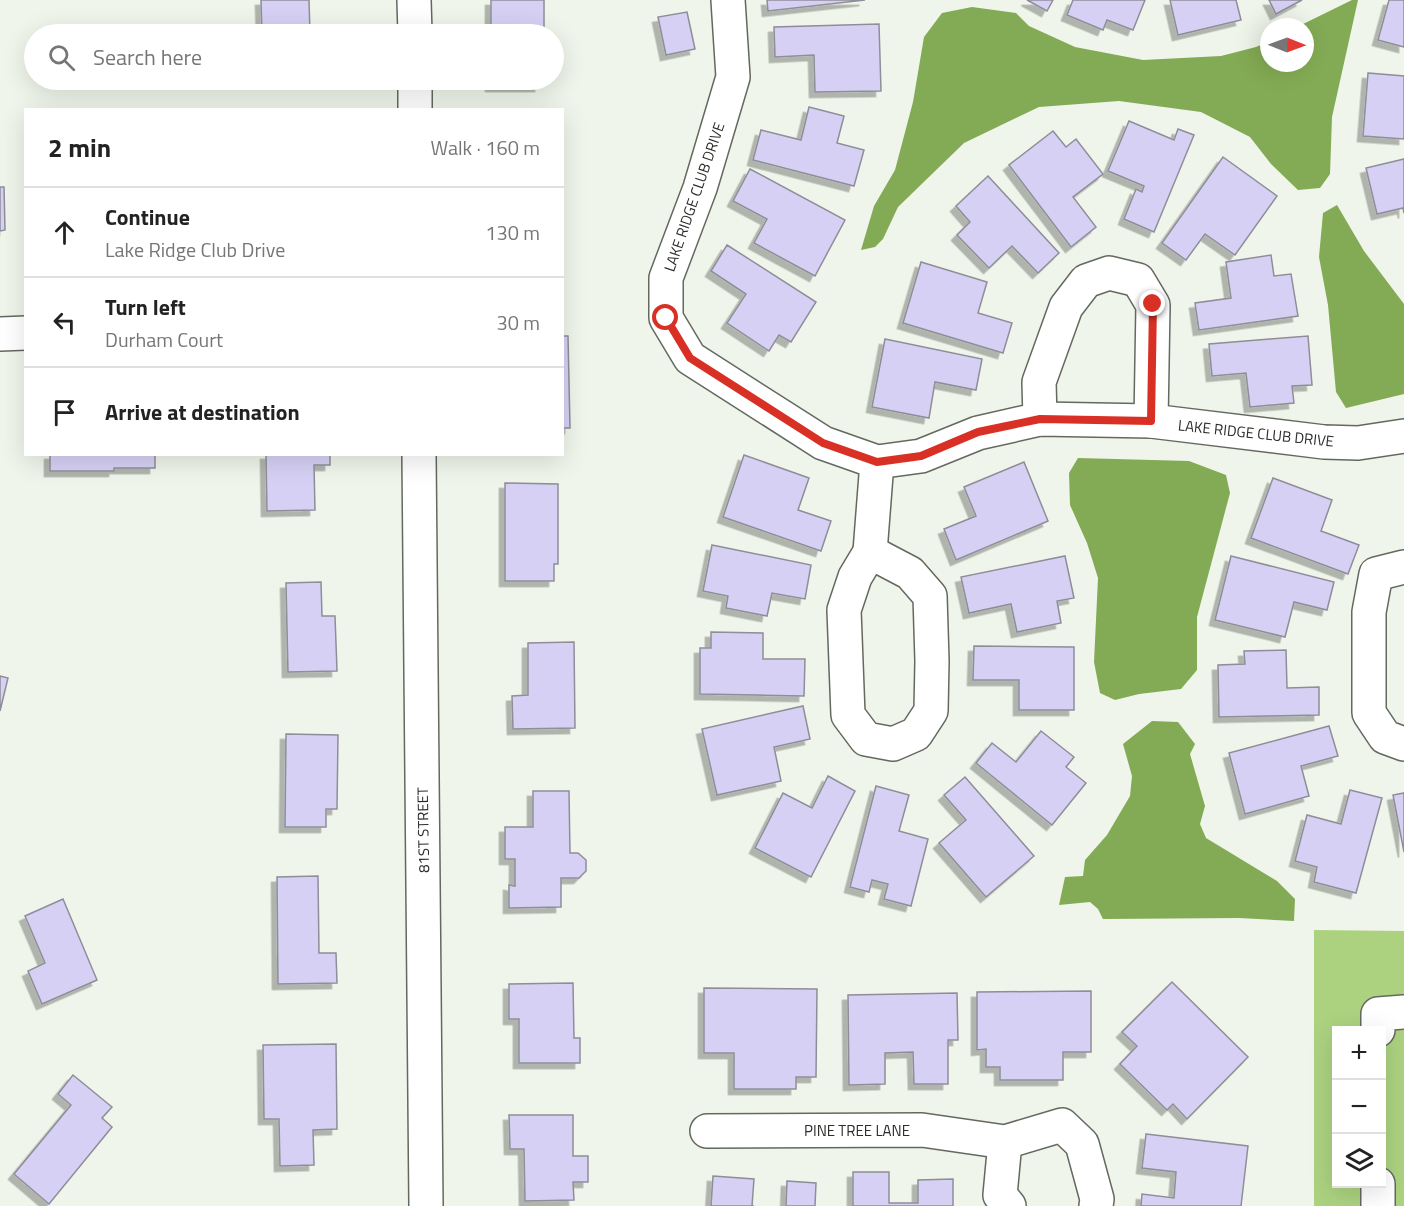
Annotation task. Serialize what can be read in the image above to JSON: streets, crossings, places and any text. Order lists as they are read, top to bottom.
{
  "streets": {
    "street": ["LAKE RIDGE CLUB DRIVE", "81ST STREET", "PINE TREE LANE"]
  },
  "north": "right",
  "page": {
    "search": "Search here",
    "heading": ["2 min", "Walk · 160 m"],
    "list": [
      ["Continue", "Lake Ridge Club Drive", "130 m"],
      ["Turn left", "Durham Court", "30 m"],
      "Arrive at destination"
    ],
    "map_buttons": ["+", "−"]
  }
}
